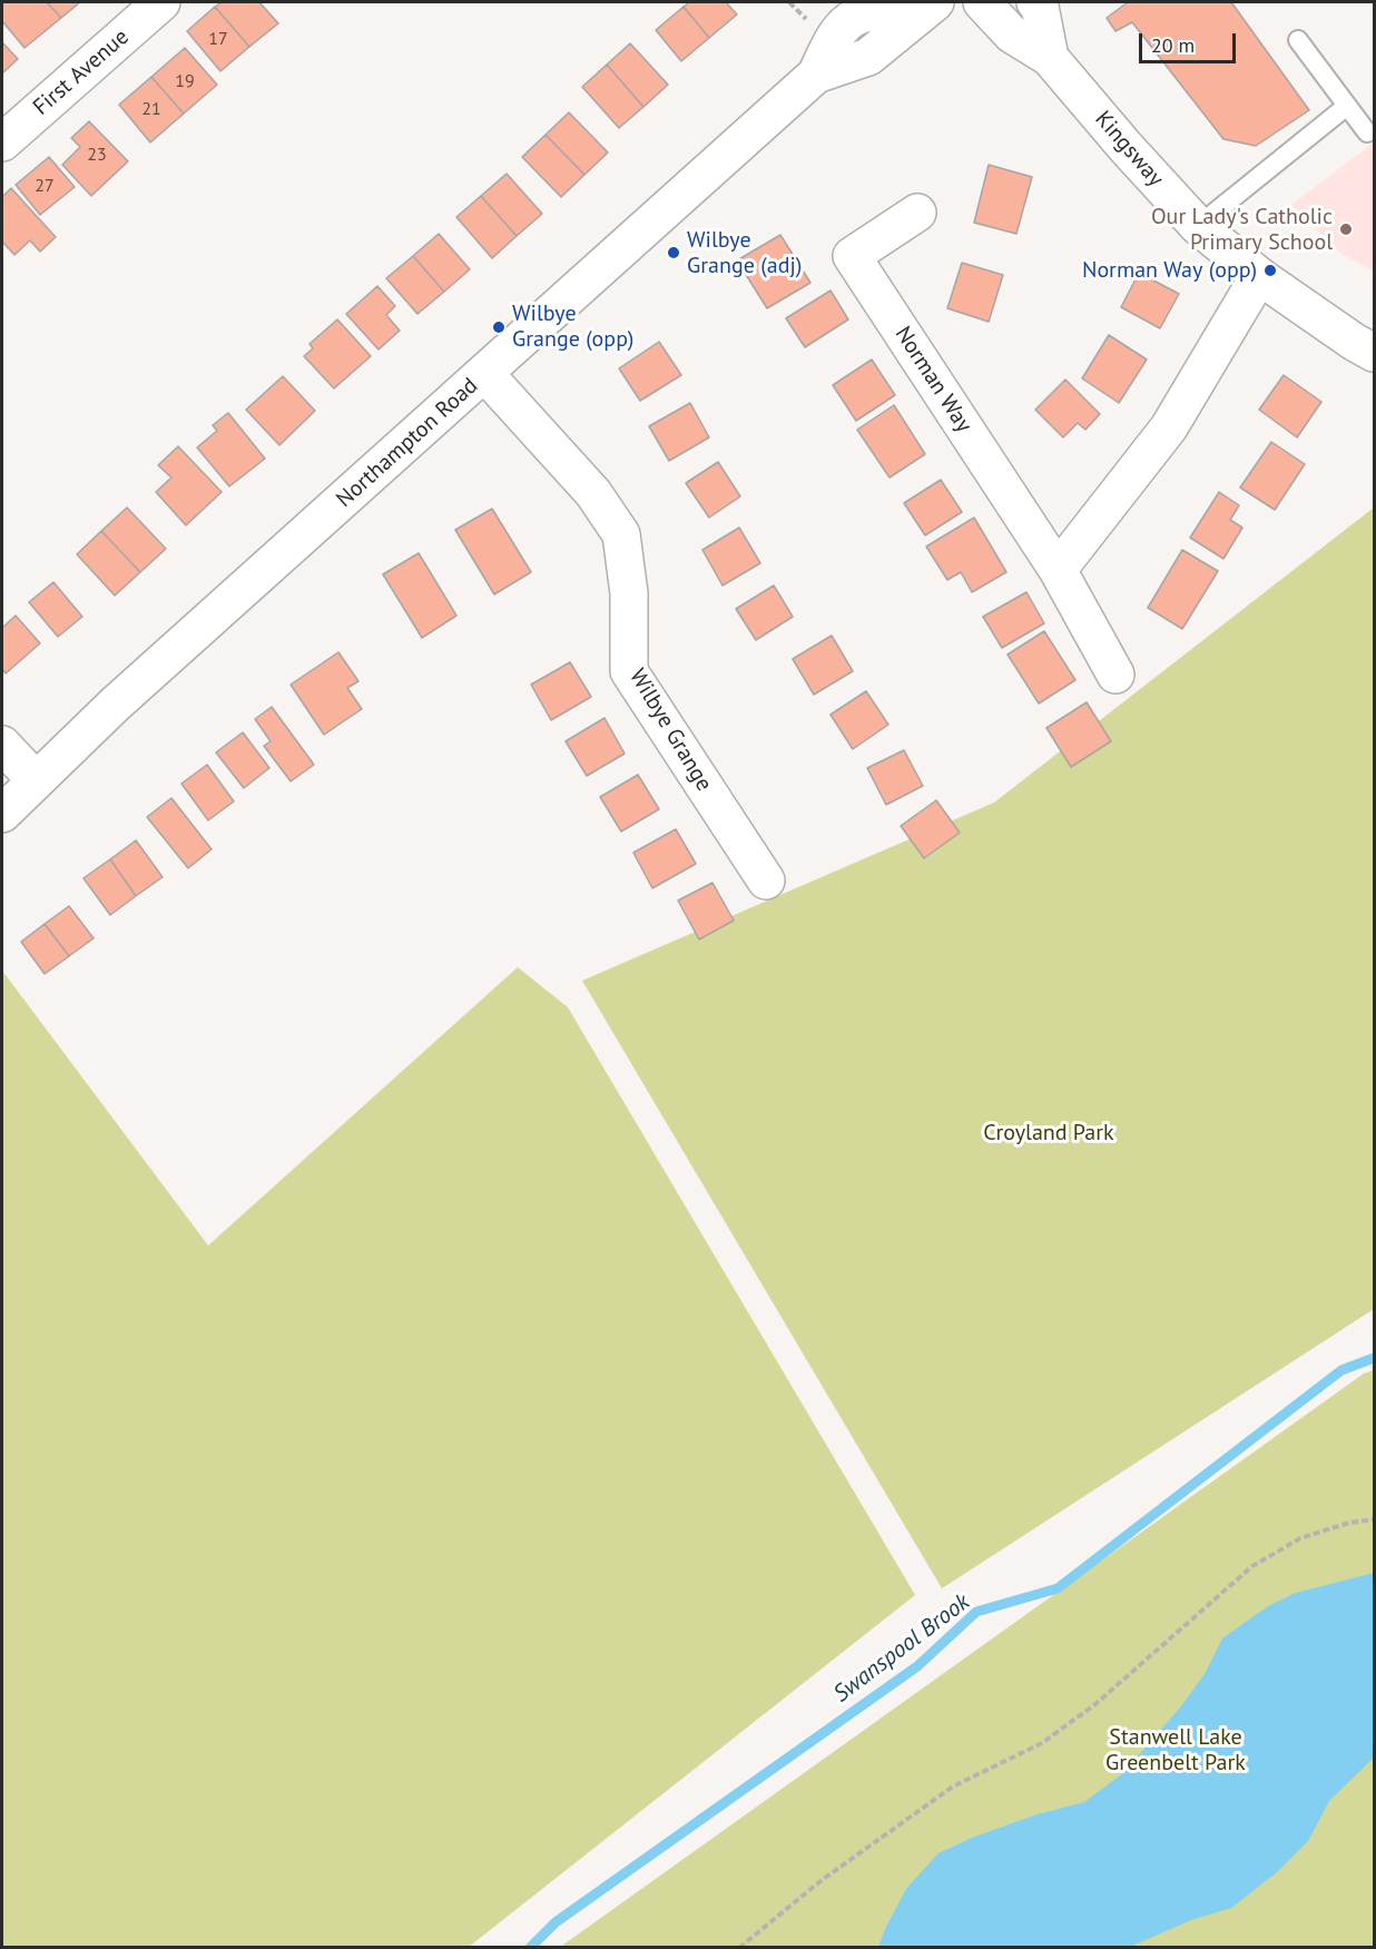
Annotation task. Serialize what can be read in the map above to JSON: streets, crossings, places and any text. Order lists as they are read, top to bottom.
{
  "streets": {
    "street": [
      "First Avenue",
      "Kingsway",
      "Norman Way",
      "Northampton Road",
      "Wilbye Grange"
    ]
  },
  "crossings": [
    ["Northampton Road", "Wilbye Grange"]
  ],
  "water": ["Swanspool Brook"],
  "parks": ["Croyland Park", "Stanwell Lake Greenbelt Park"],
  "places": [
    "Our Lady's Catholic Primary School",
    "Wilbye Grange (adj)",
    "Norman Way (opp)",
    "Wilbye Grange (opp)"
  ],
  "house_numbers": [
    "17",
    "19",
    "21",
    "23",
    "27"
  ],
  "scale_bar": "20 m"
}
